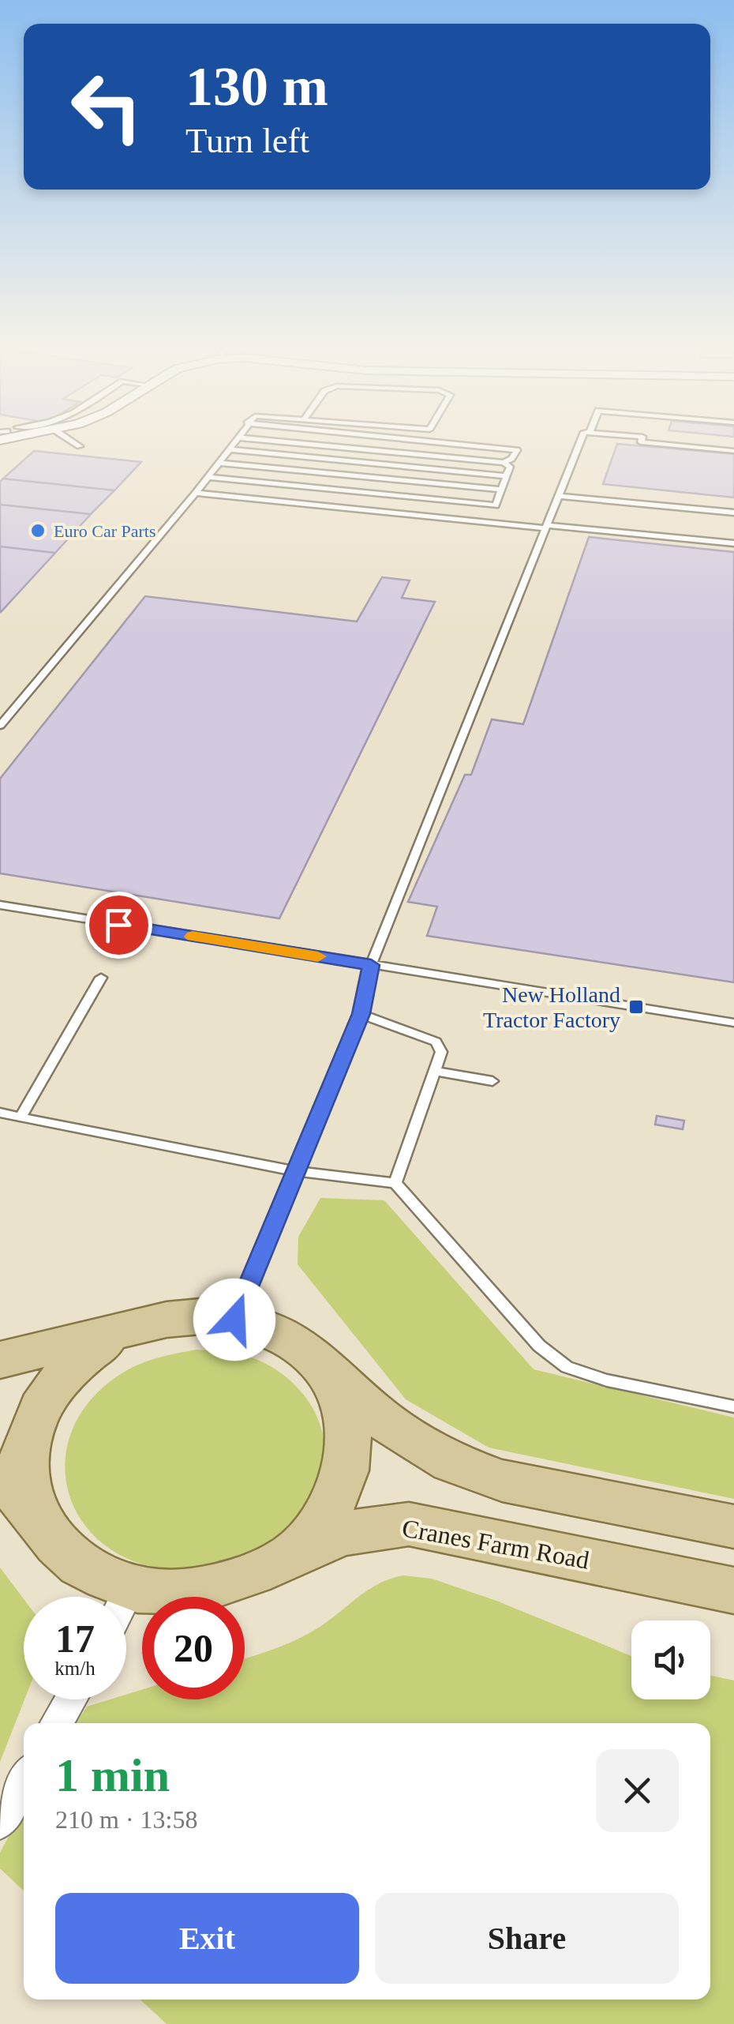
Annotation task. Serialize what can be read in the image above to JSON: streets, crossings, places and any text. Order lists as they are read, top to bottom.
{
  "streets": {
    "main road": ["Cranes Farm Road"]
  },
  "places": {
    "other": ["Euro Car Parts"],
    "transit": ["New Holland Tractor Factory"]
  },
  "page": {
    "turn": ["130 m", "Turn left"],
    "speed": "17 km/h",
    "limit": "20",
    "heading": ["1 min", "210 m · 13:58"],
    "buttons": ["Exit", "Share"]
  }
}
